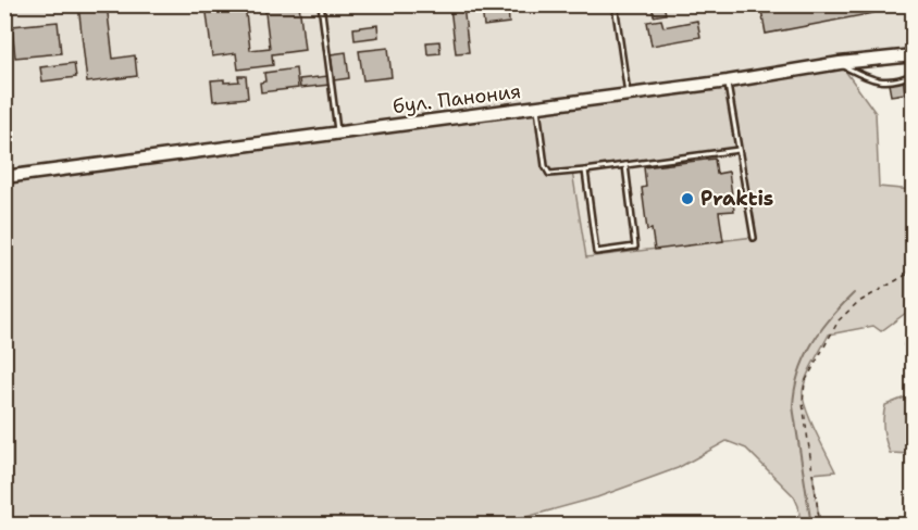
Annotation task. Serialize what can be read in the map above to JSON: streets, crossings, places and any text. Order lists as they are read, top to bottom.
{
  "streets": {
    "main road": ["бул. Панония"]
  },
  "places": ["Praktis"]
}
